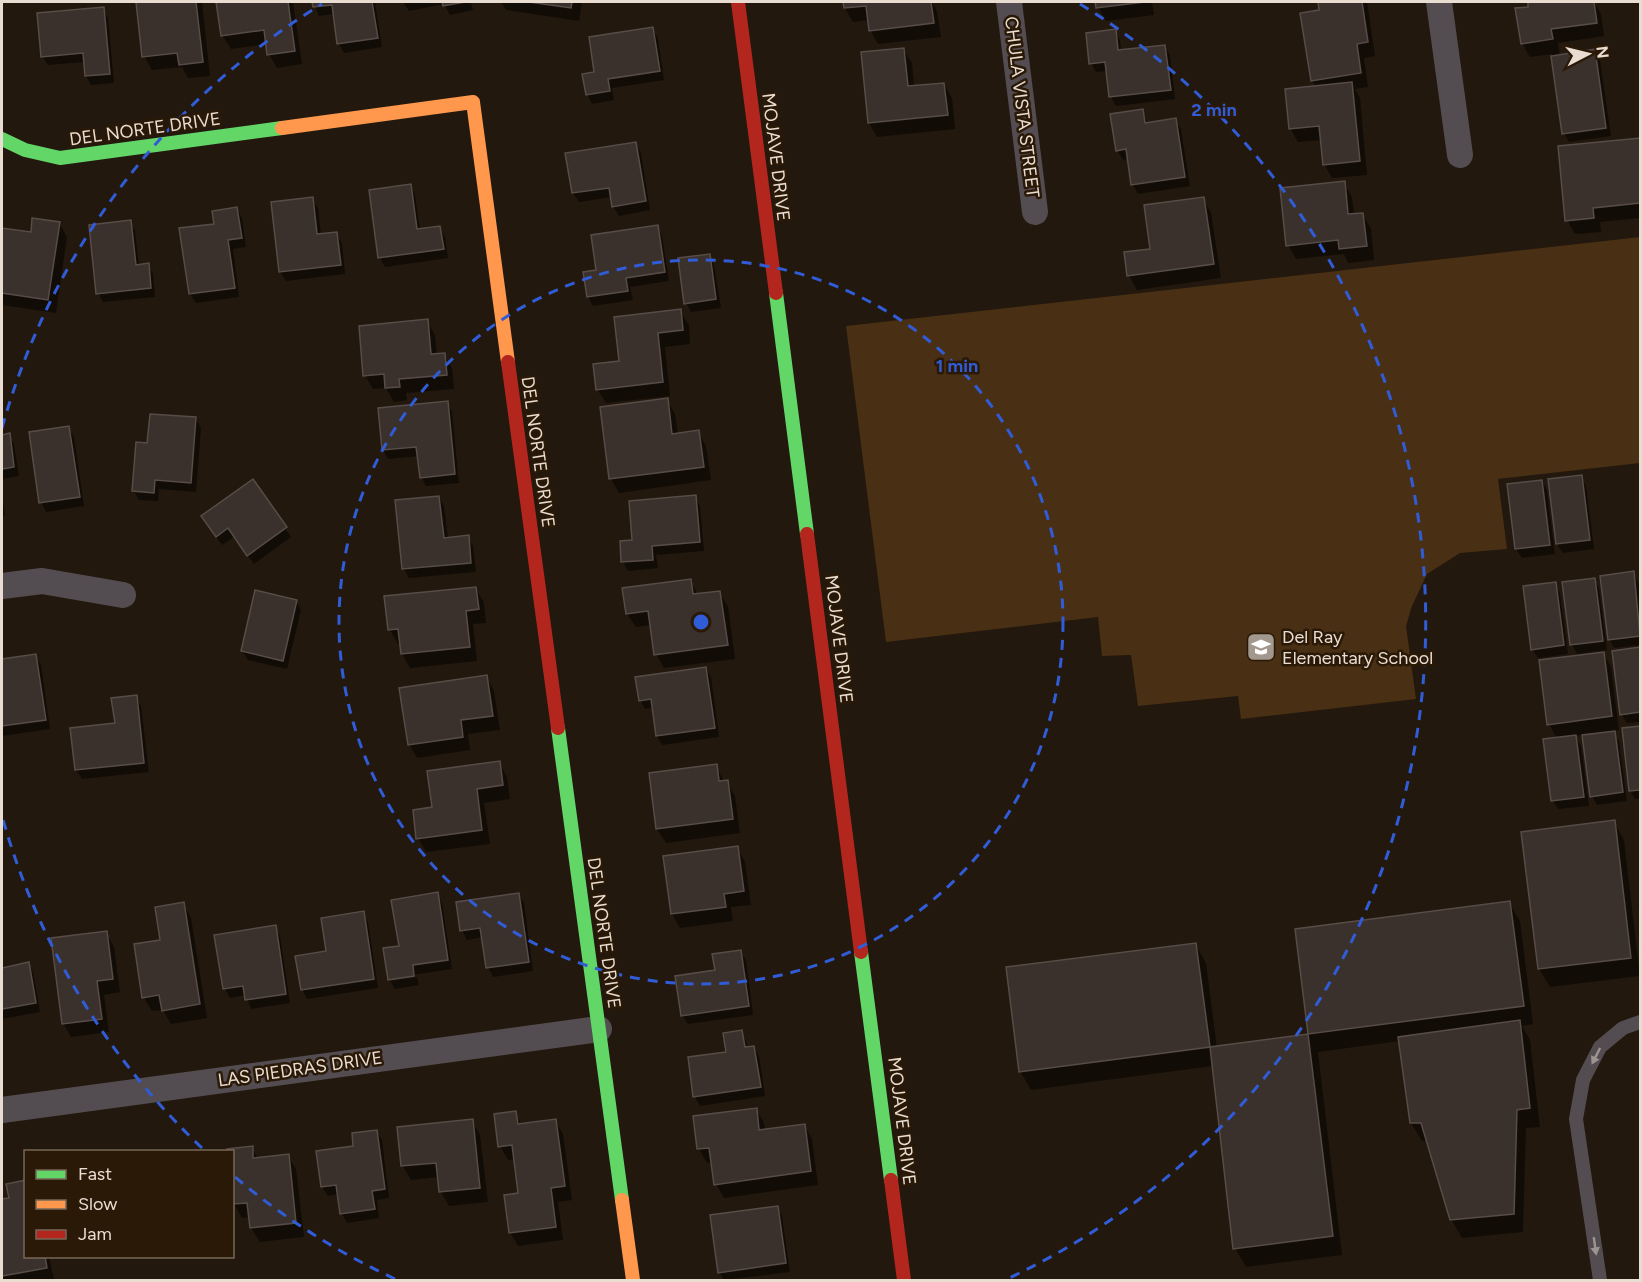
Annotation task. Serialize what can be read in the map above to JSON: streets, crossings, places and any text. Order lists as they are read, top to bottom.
{
  "streets": {
    "street": [
      "CHULA VISTA STREET",
      "DEL NORTE DRIVE",
      "MOJAVE DRIVE",
      "LAS PIEDRAS DRIVE"
    ]
  },
  "crossings": [
    ["DEL NORTE DRIVE", "LAS PIEDRAS DRIVE"]
  ],
  "places": {
    "school or university": ["Del Ray Elementary School"]
  },
  "legend": ["Fast", "Slow", "Jam"],
  "north": "right",
  "rings": ["2 min", "1 min"]
}
